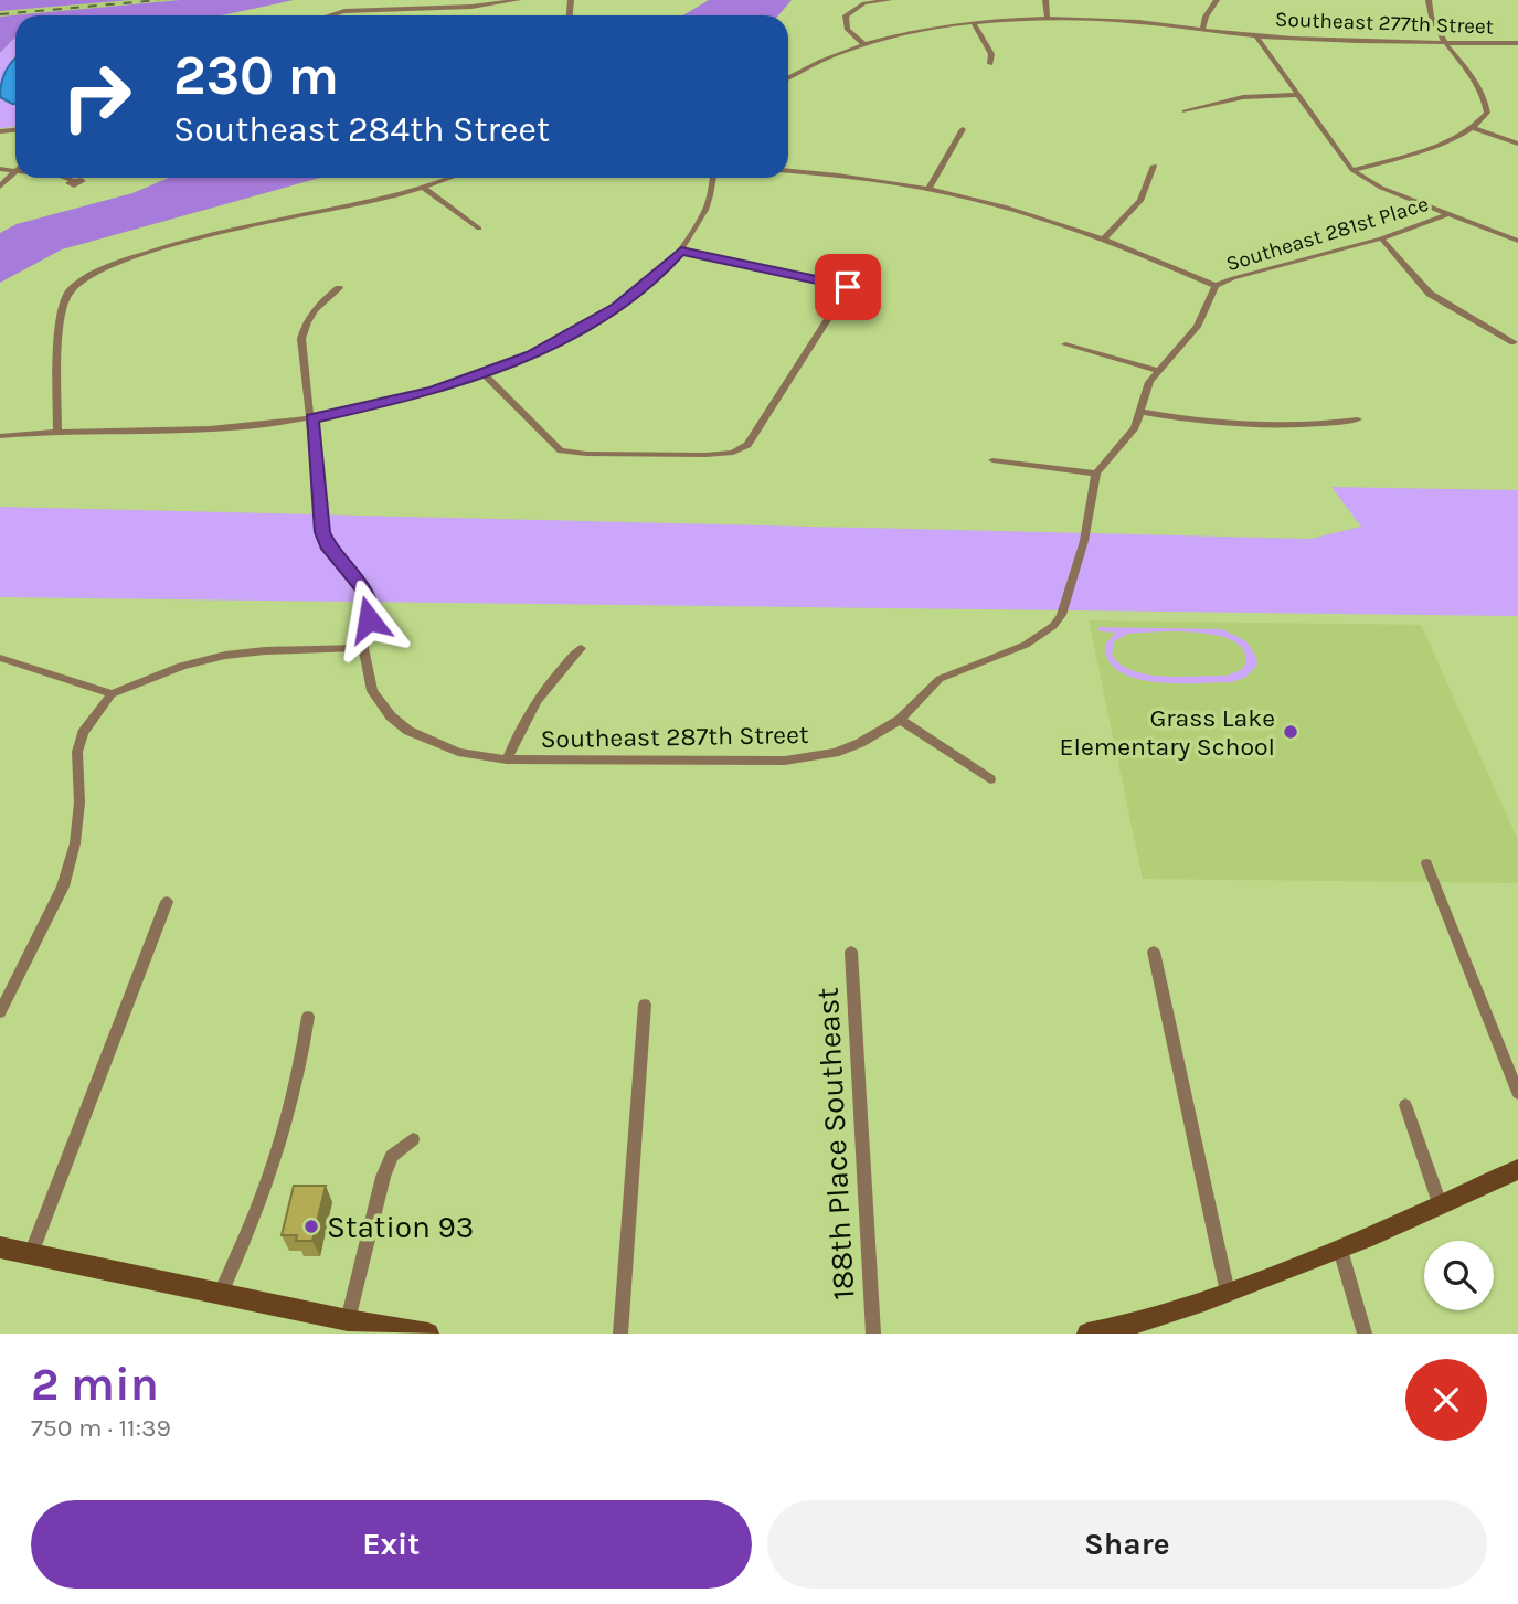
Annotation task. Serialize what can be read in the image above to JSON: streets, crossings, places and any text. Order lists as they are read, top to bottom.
{
  "streets": {
    "street": [
      "Southeast 277th Street",
      "Southeast 281st Place",
      "Southeast 287th Street",
      "188th Place Southeast"
    ]
  },
  "places": ["Grass Lake Elementary School", "Station 93"],
  "page": {
    "turn": ["230 m", "Southeast 284th Street"],
    "heading": ["2 min", "750 m · 11:39"],
    "buttons": ["Exit", "Share"]
  }
}
